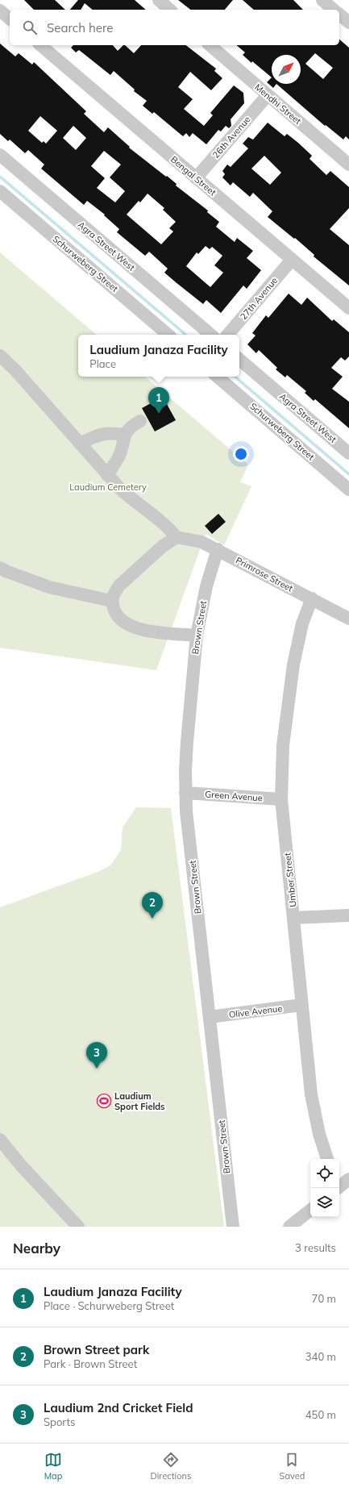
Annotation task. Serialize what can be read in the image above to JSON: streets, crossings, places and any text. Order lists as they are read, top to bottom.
{
  "streets": {
    "street": [
      "Mendhi Street",
      "26th Avenue",
      "Bengal Street",
      "Agra Street West",
      "Schurweberg Street",
      "27th Avenue",
      "Primrose Street",
      "Brown Street",
      "Green Avenue",
      "Umber Street",
      "Olive Avenue"
    ]
  },
  "crossings": [
    ["Mendhi Street", "26th Avenue"],
    ["26th Avenue", "Bengal Street"],
    ["Bengal Street", "27th Avenue"],
    ["Primrose Street", "Brown Street"],
    ["Primrose Street", "Umber Street"],
    ["Brown Street", "Green Avenue"],
    ["Brown Street", "Olive Avenue"],
    ["Green Avenue", "Umber Street"],
    ["Umber Street", "Olive Avenue"]
  ],
  "parks": ["Laudium Cemetery"],
  "places": {
    "sports": ["Laudium Sport Fields"]
  },
  "north": "top right",
  "page": {
    "search": "Search here",
    "popup": ["Laudium Janaza Facility", "Place"],
    "pins": ["1", "2", "3"],
    "heading": ["Nearby", "3 results"],
    "list": [
      {
        "mark": "1",
        "name": "Laudium Janaza Facility",
        "note": "Place · Schurweberg Street",
        "value": "70 m"
      },
      {
        "mark": "2",
        "name": "Brown Street park",
        "note": "Park · Brown Street",
        "value": "340 m"
      },
      {
        "mark": "3",
        "name": "Laudium 2nd Cricket Field",
        "note": "Sports",
        "value": "450 m"
      }
    ],
    "nav": ["Map", "Directions", "Saved"]
  }
}
